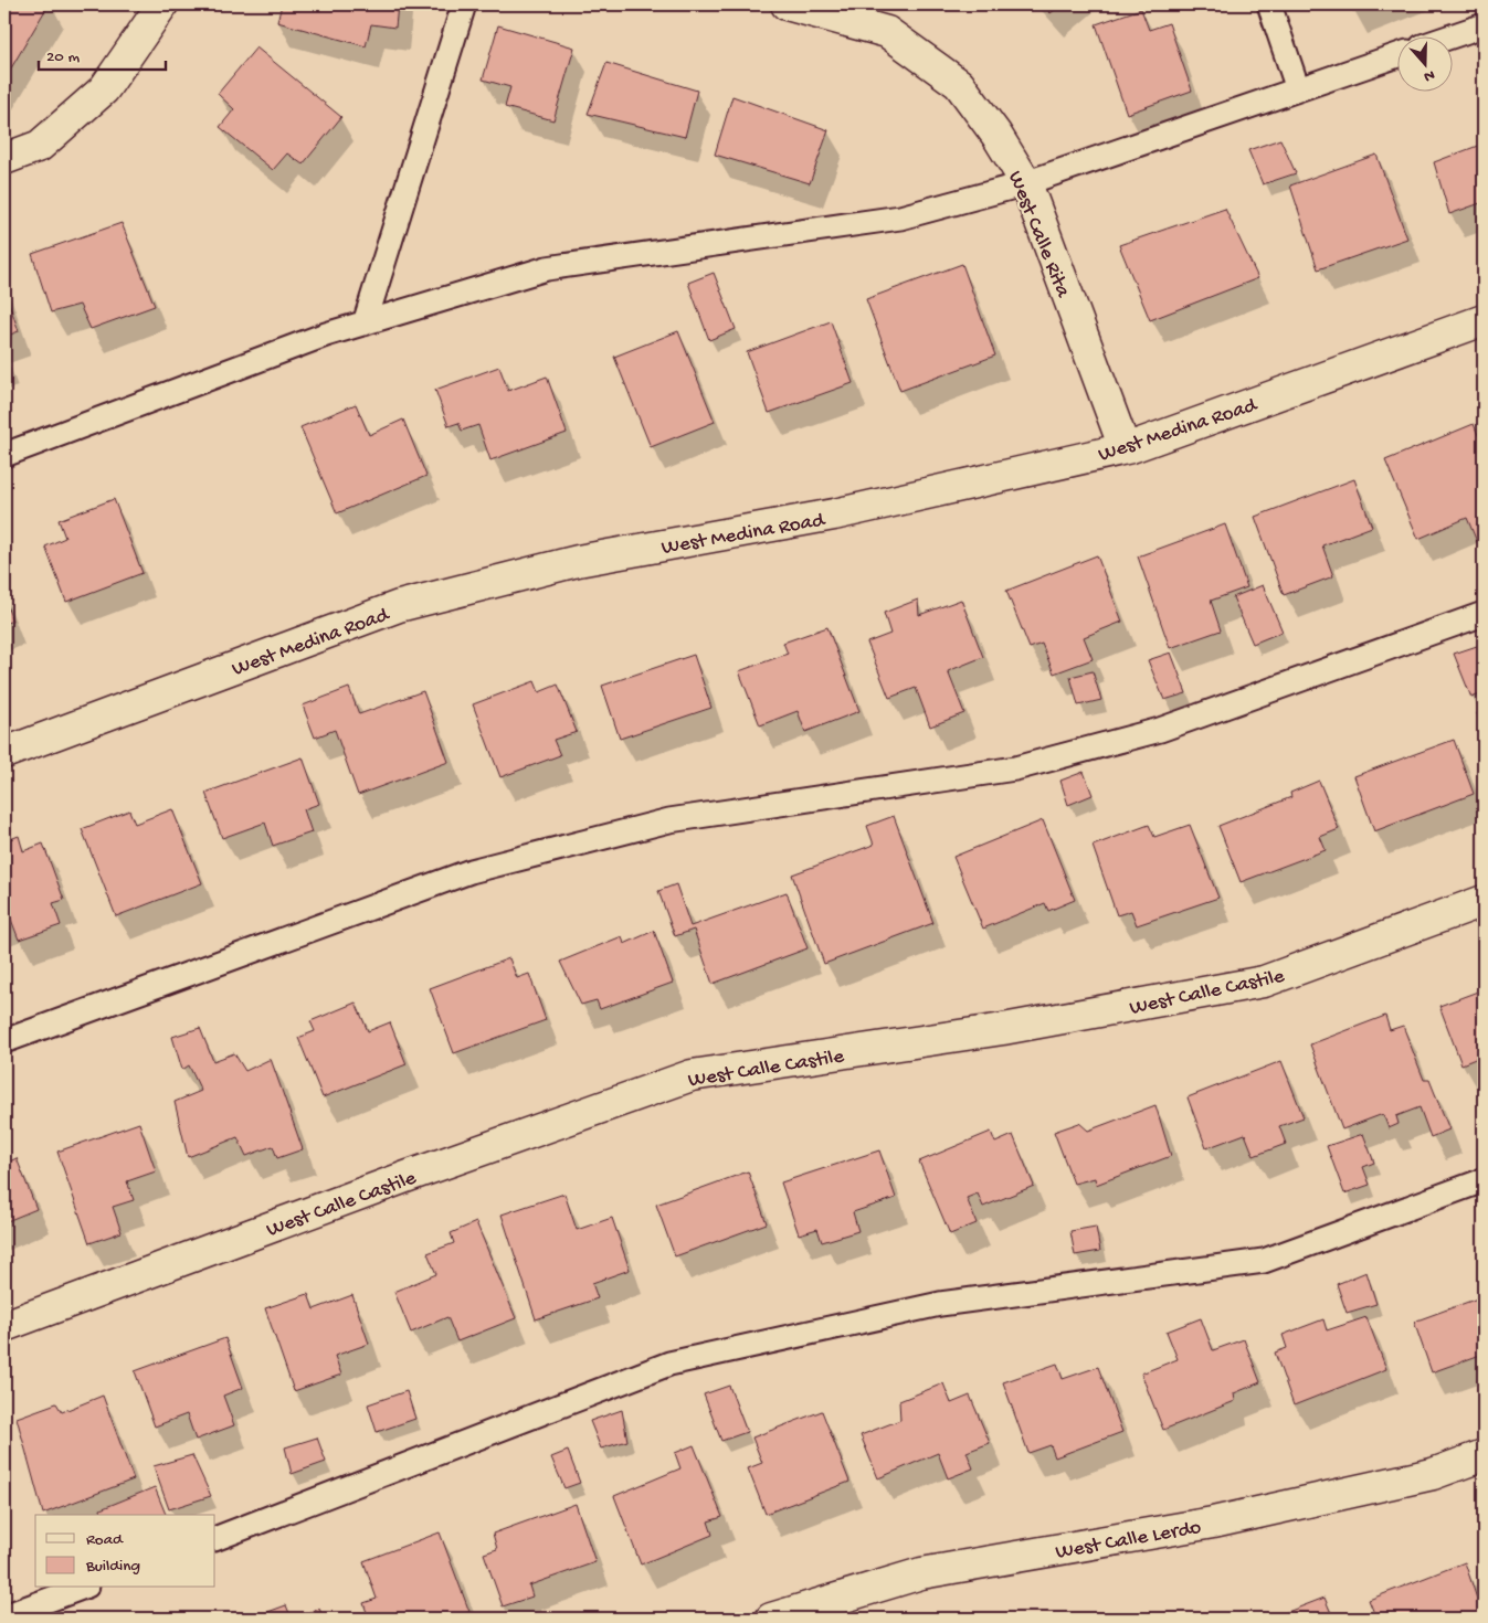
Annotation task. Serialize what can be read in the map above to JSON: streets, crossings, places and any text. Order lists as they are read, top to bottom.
{
  "streets": {
    "street": [
      "West Calle Rita",
      "West Medina Road",
      "West Calle Castile",
      "West Calle Lerdo"
    ]
  },
  "crossings": [
    ["West Calle Rita", "West Medina Road"]
  ],
  "legend": ["Road", "Building"],
  "scale_bar": "20 m",
  "north": "bottom"
}
